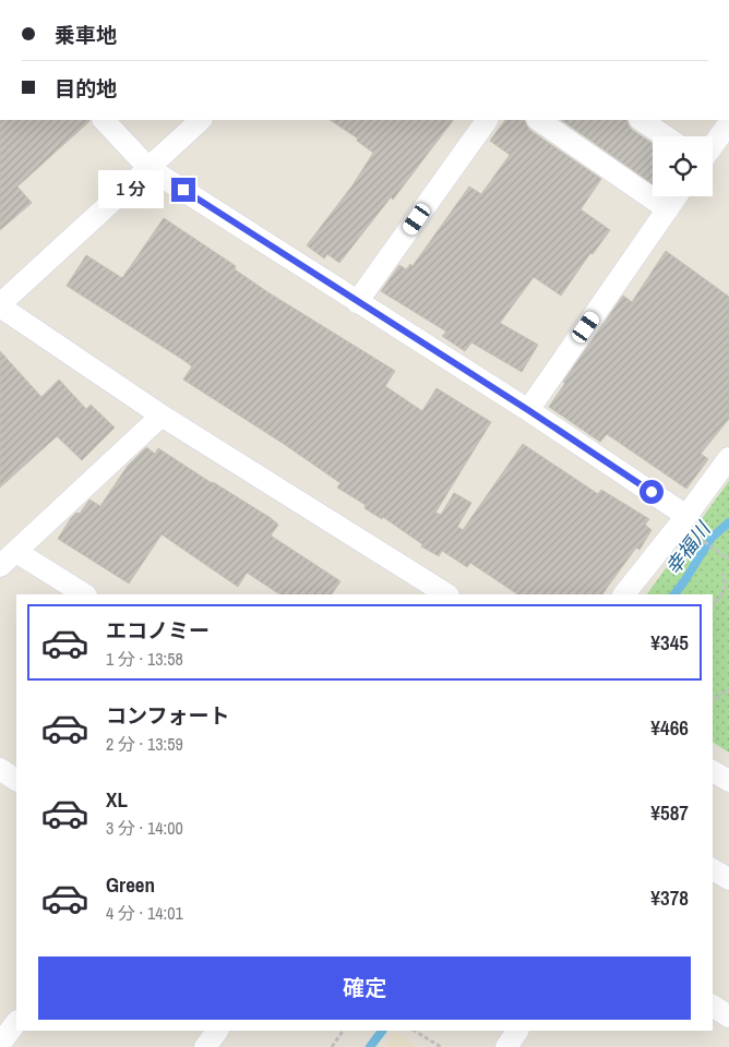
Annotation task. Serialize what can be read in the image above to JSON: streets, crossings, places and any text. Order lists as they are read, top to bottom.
{
  "water": ["幸福川"],
  "page": {
    "banner": ["乗車地", "目的地"],
    "bubble": "1 分",
    "list": [
      {
        "name": "エコノミー",
        "note": "1 分 · 13:58",
        "value": "¥345"
      },
      {
        "name": "コンフォート",
        "note": "2 分 · 13:59",
        "value": "¥466"
      },
      {
        "name": "XL",
        "note": "3 分 · 14:00",
        "value": "¥587"
      },
      {
        "name": "Green",
        "note": "4 分 · 14:01",
        "value": "¥378"
      }
    ],
    "buttons": "確定"
  }
}
